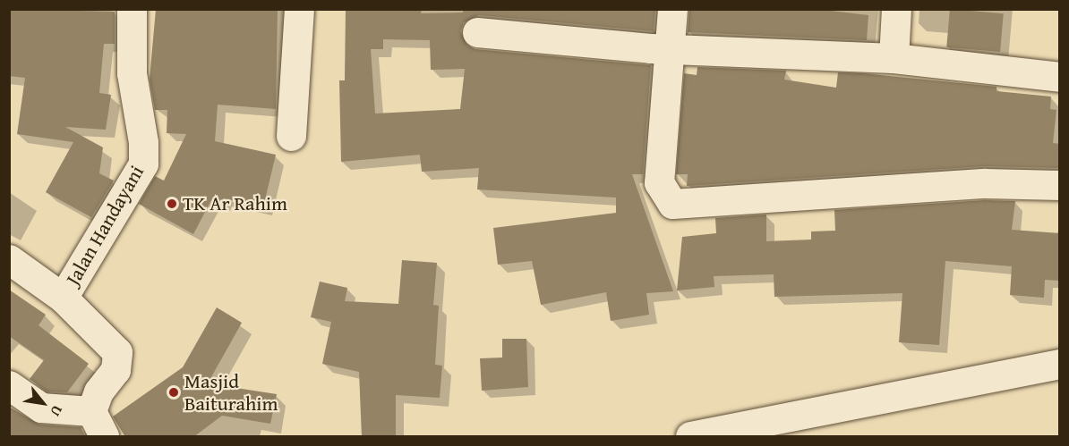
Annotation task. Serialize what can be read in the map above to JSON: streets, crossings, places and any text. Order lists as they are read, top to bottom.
{
  "streets": {
    "street": ["Jalan Handayani"]
  },
  "places": ["TK Ar Rahim", "Masjid Baiturahim"],
  "north": "bottom right"
}
